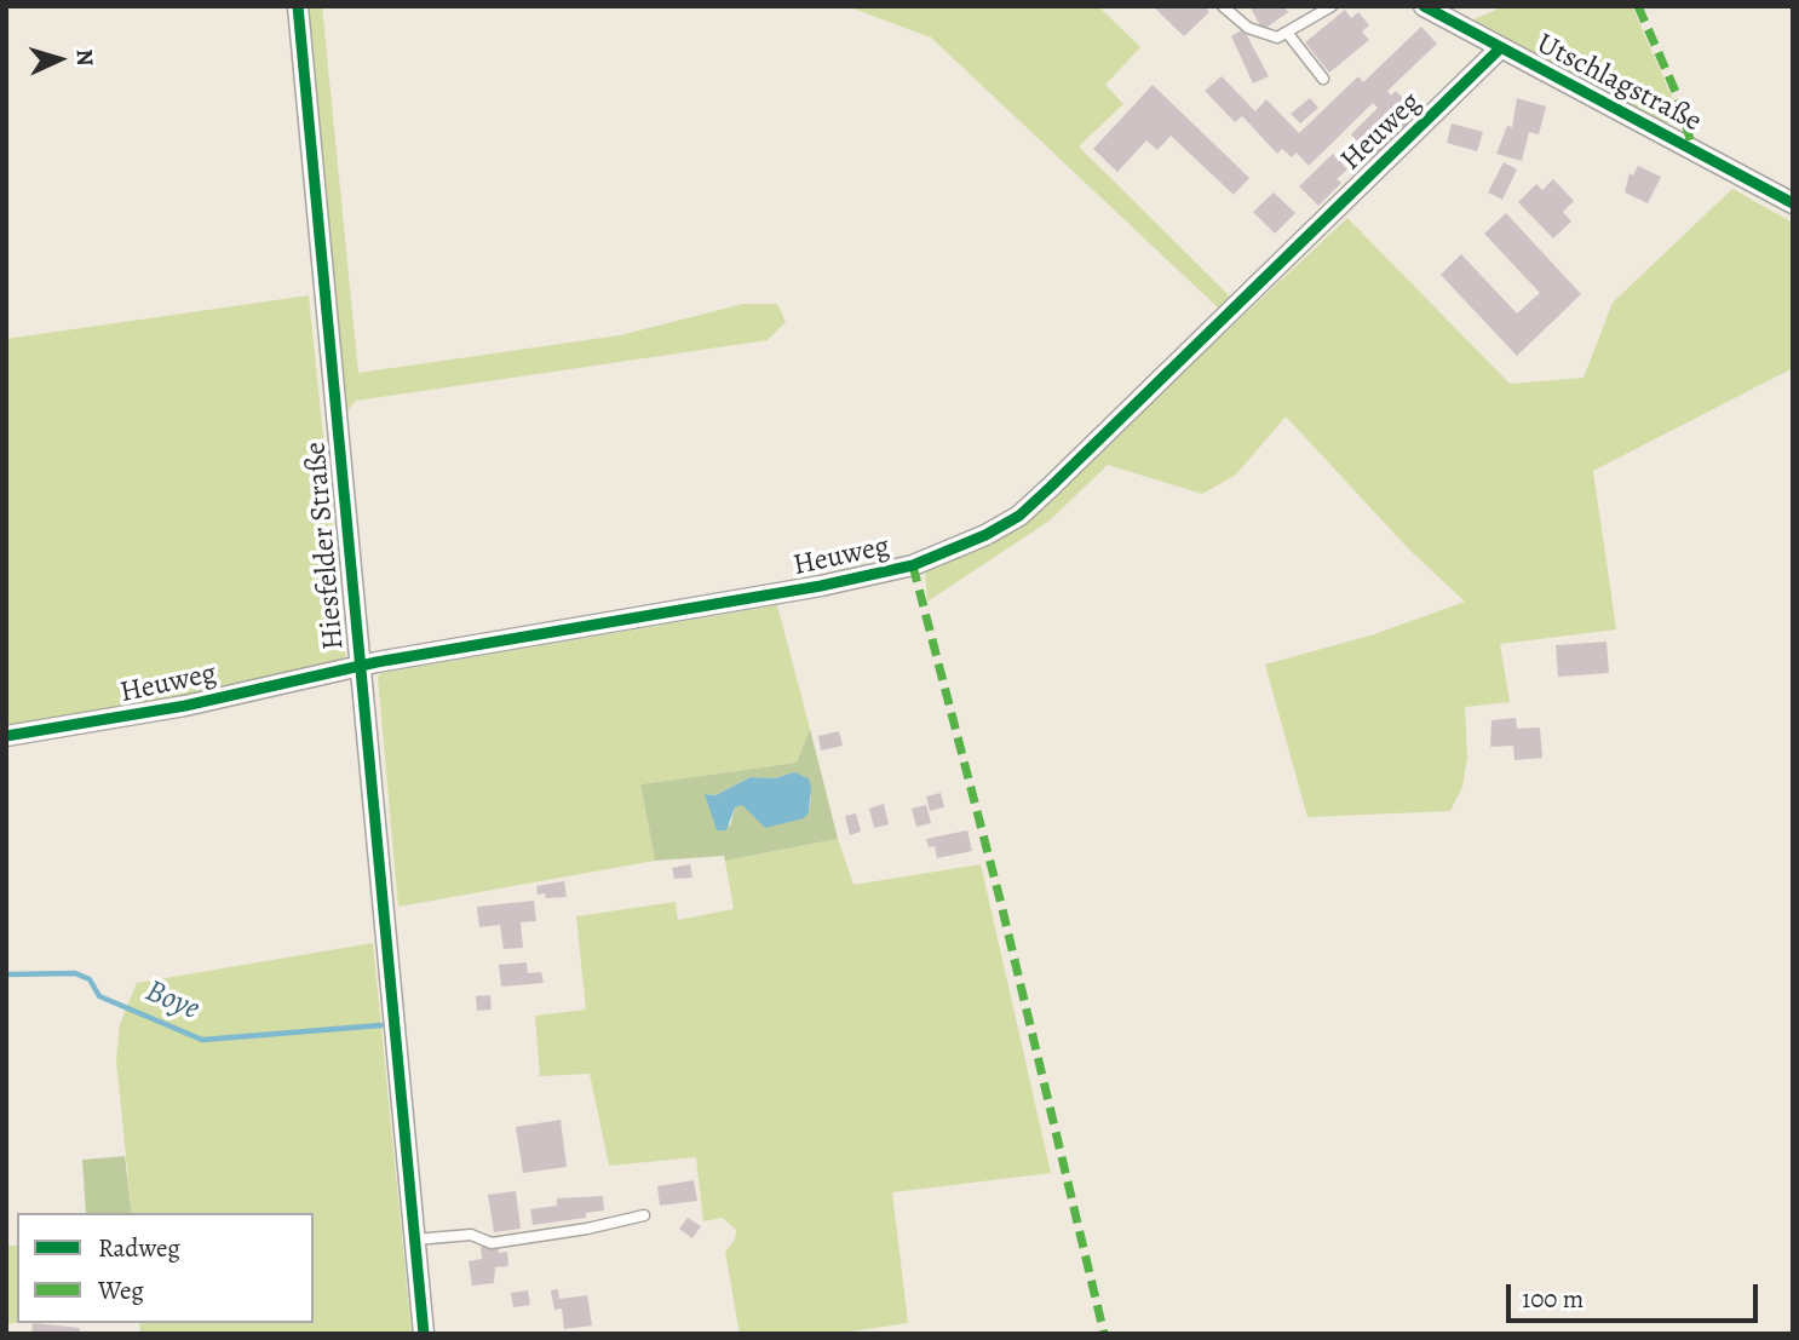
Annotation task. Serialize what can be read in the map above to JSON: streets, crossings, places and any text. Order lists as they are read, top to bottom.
{
  "streets": {
    "street": ["Utschlagstraße", "Heuweg", "Hiesfelder Straße"]
  },
  "crossings": [
    ["Utschlagstraße", "Heuweg"],
    ["Heuweg", "Hiesfelder Straße"]
  ],
  "water": ["Boye"],
  "legend": ["Radweg", "Weg"],
  "scale_bar": "100 m",
  "north": "right"
}
